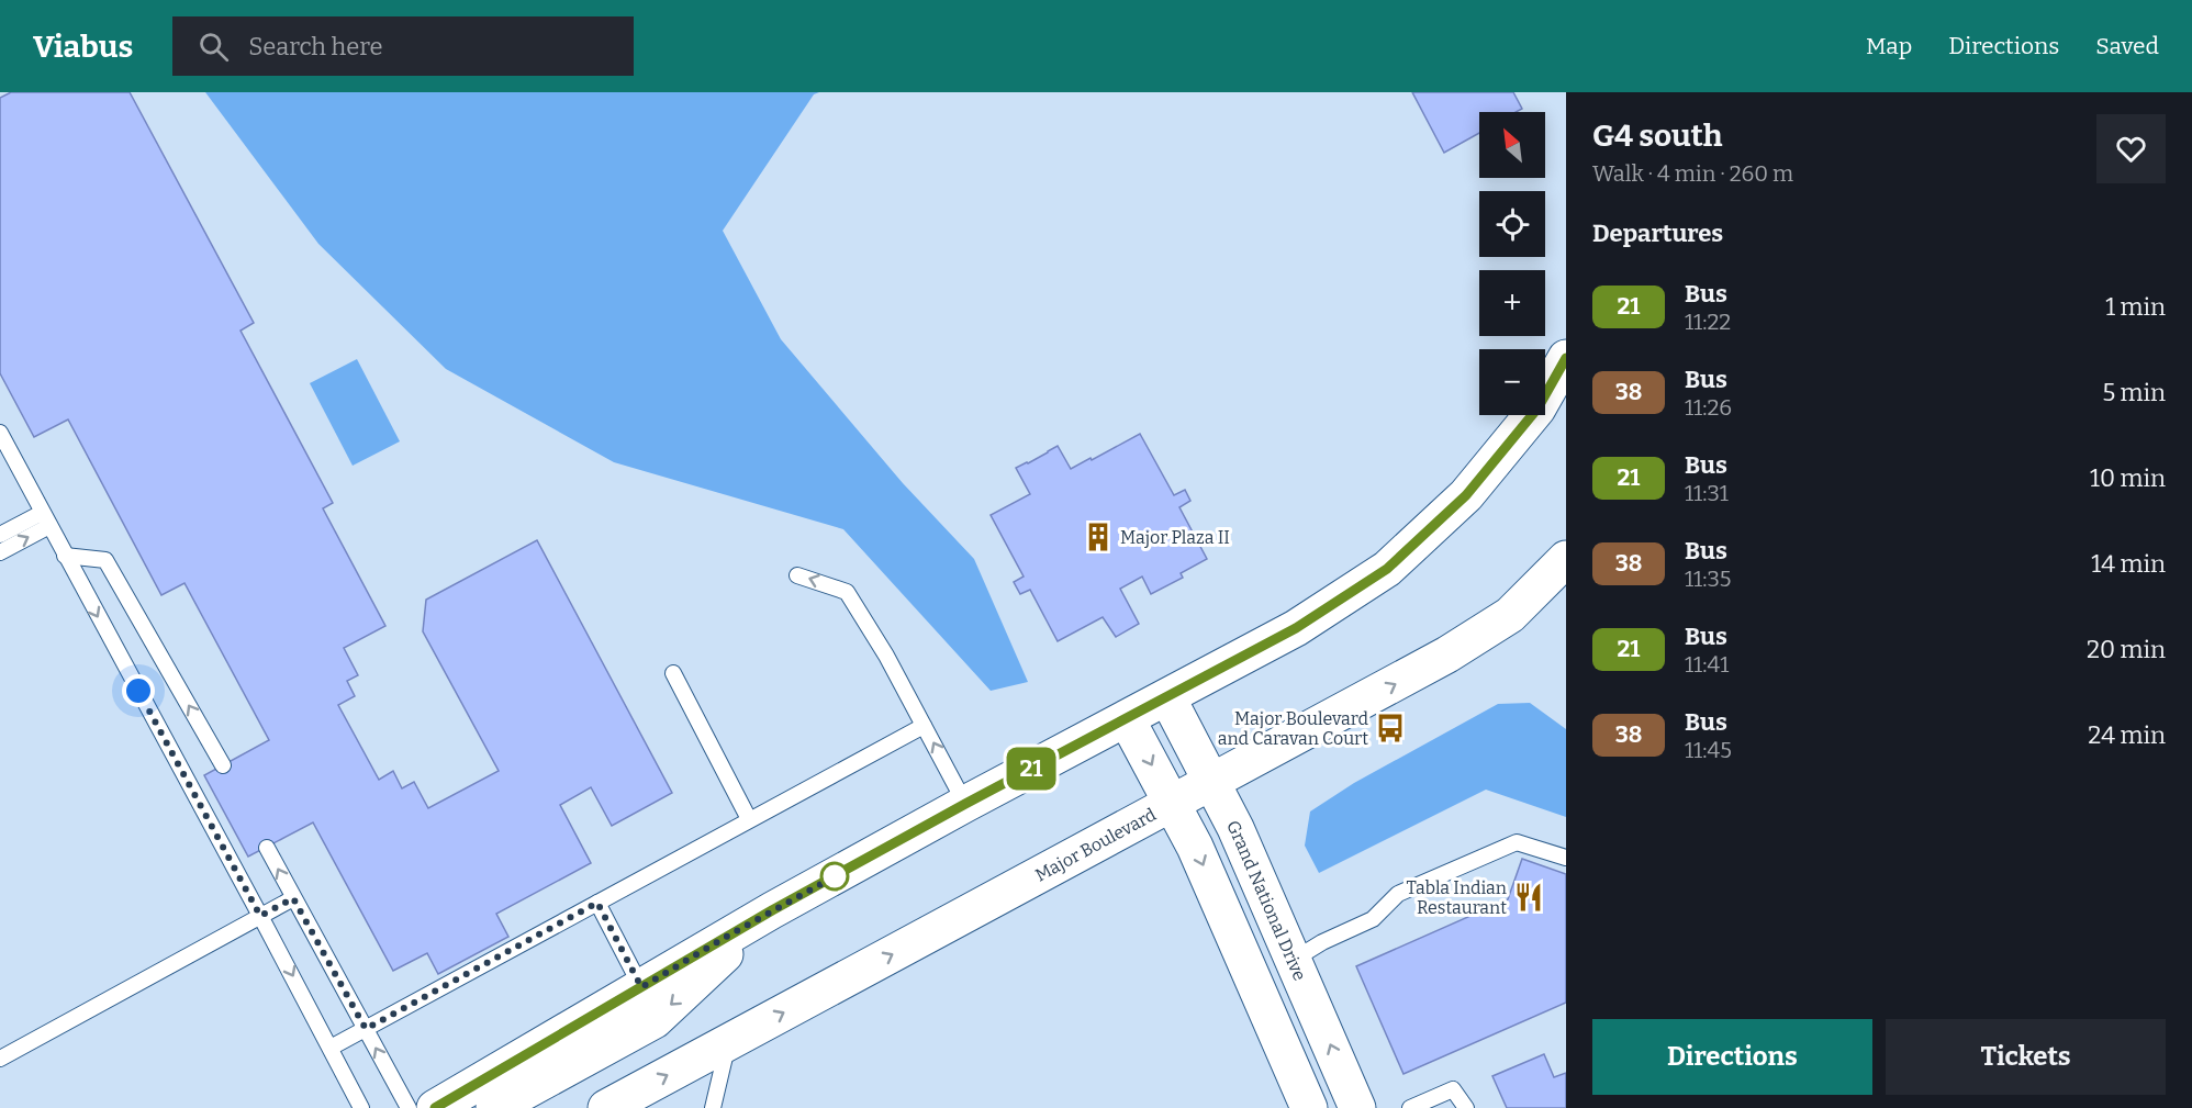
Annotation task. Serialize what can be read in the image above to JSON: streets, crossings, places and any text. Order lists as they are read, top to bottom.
{
  "streets": {
    "street": ["Major Boulevard", "Grand National Drive"]
  },
  "crossings": [
    ["Major Boulevard", "Grand National Drive"]
  ],
  "places": {
    "building": ["Major Plaza II"],
    "bus stop": ["Major Boulevard and Caravan Court"],
    "restaurant": ["Tabla Indian Restaurant"]
  },
  "lines": ["bus line 21"],
  "north": "top left",
  "page": {
    "header": "Viabus",
    "search": "Search here",
    "nav": ["Map", "Directions", "Saved"],
    "on_map": "21",
    "heading": [
      ["G4 south", "Walk · 4 min · 260 m"],
      "Departures"
    ],
    "map_buttons": ["+", "−"],
    "list": [
      {
        "mark": "21",
        "name": "Bus",
        "note": "11:22",
        "value": "1 min"
      },
      {
        "mark": "38",
        "name": "Bus",
        "note": "11:26",
        "value": "5 min"
      },
      {
        "mark": "21",
        "name": "Bus",
        "note": "11:31",
        "value": "10 min"
      },
      {
        "mark": "38",
        "name": "Bus",
        "note": "11:35",
        "value": "14 min"
      },
      {
        "mark": "21",
        "name": "Bus",
        "note": "11:41",
        "value": "20 min"
      },
      {
        "mark": "38",
        "name": "Bus",
        "note": "11:45",
        "value": "24 min"
      }
    ],
    "buttons": ["Directions", "Tickets"]
  }
}
